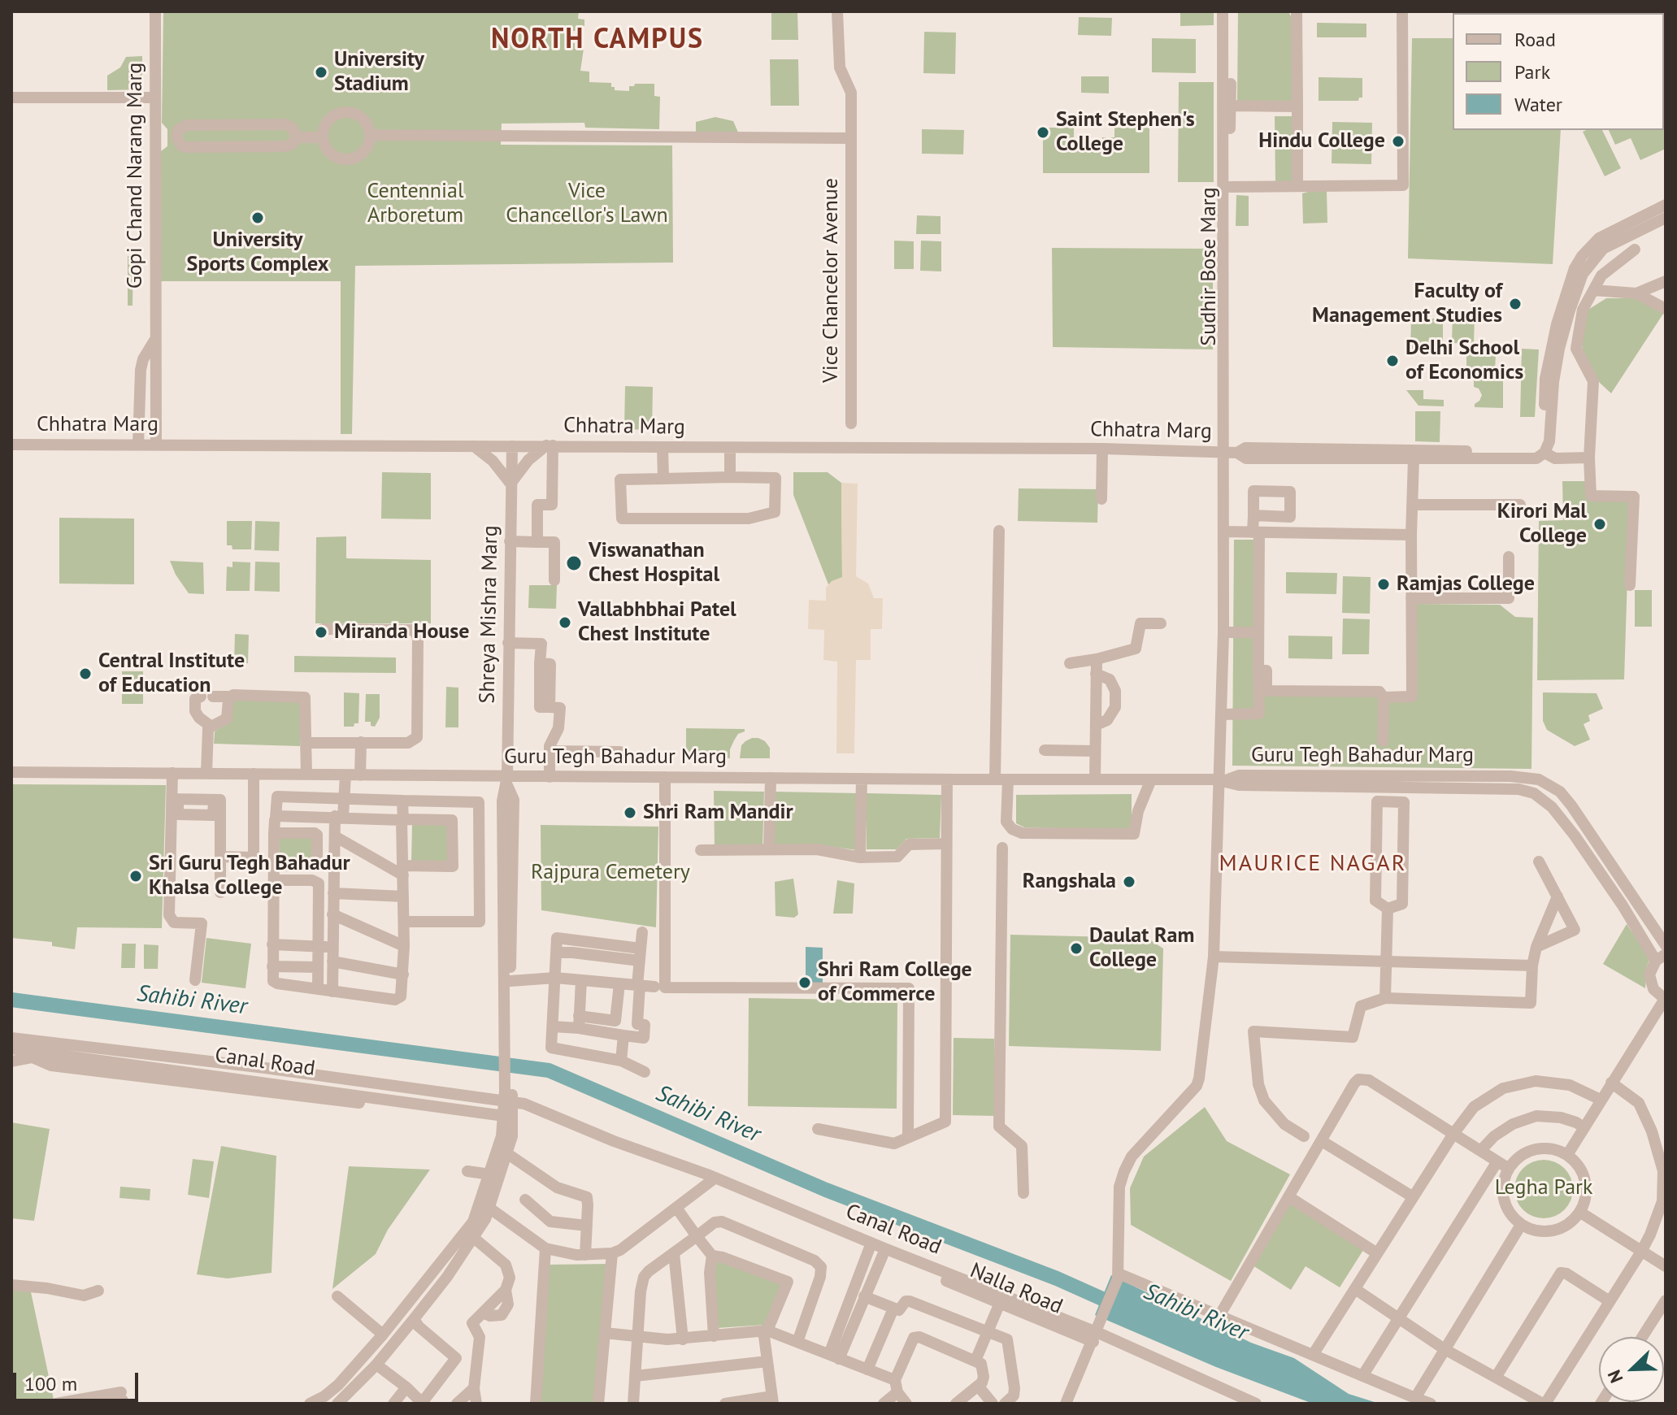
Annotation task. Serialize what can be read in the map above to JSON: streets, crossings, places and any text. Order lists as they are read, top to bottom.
{
  "streets": {
    "street": [
      "Gopi Chand Narang Marg",
      "Sudhir Bose Marg",
      "Vice Chancelor Avenue",
      "Chhatra Marg",
      "Shreya Mishra Marg",
      "Guru Tegh Bahadur Marg",
      "Canal Road",
      "Nalla Road"
    ]
  },
  "crossings": [
    ["Gopi Chand Narang Marg", "Chhatra Marg"],
    ["Sudhir Bose Marg", "Chhatra Marg"],
    ["Sudhir Bose Marg", "Guru Tegh Bahadur Marg"],
    ["Chhatra Marg", "Shreya Mishra Marg"],
    ["Shreya Mishra Marg", "Guru Tegh Bahadur Marg"],
    ["Canal Road", "Nalla Road"]
  ],
  "districts": ["NORTH CAMPUS", "MAURICE NAGAR"],
  "water": ["Sahibi River"],
  "parks": [
    "Centennial Arboretum",
    "Vice Chancellor's Lawn",
    "Rajpura Cemetery",
    "Legha Park"
  ],
  "places": [
    "University Stadium",
    "Saint Stephen's College",
    "Hindu College",
    "University Sports Complex",
    "Faculty of Management Studies",
    "Delhi School of Economics",
    "Kirori Mal College",
    "Viswanathan Chest Hospital",
    "Ramjas College",
    "Vallabhbhai Patel Chest Institute",
    "Miranda House",
    "Central Institute of Education",
    "Shri Ram Mandir",
    "Sri Guru Tegh Bahadur Khalsa College",
    "Rangshala",
    "Daulat Ram College",
    "Shri Ram College of Commerce"
  ],
  "legend": ["Road", "Park", "Water"],
  "scale_bar": "100 m",
  "north": "bottom left"
}
